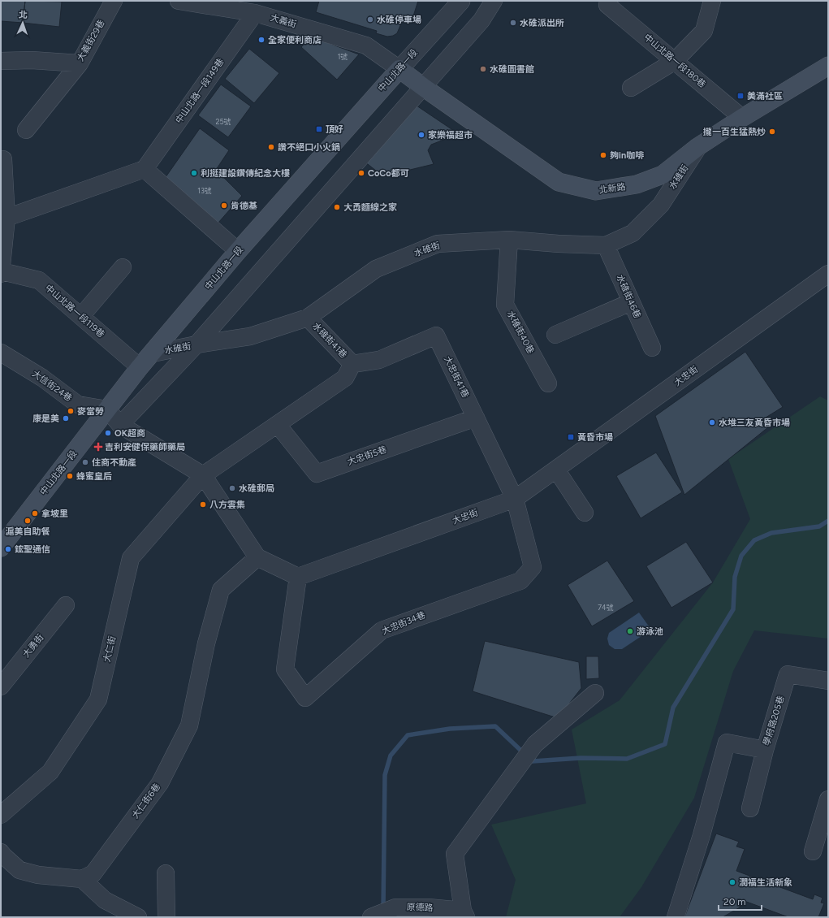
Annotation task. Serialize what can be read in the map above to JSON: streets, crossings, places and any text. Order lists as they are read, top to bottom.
{
  "streets": {
    "main road": ["中山北路一段", "北新路"],
    "street": [
      "大義街",
      "大義街29巷",
      "中山北路一段180巷",
      "中山北路一段149巷",
      "水碓街",
      "水碓街46巷",
      "中山北路一段119巷",
      "水碓街40巷",
      "水碓街41巷",
      "大忠街",
      "大忠街41巷",
      "大信街24巷",
      "大忠街5巷",
      "大忠街34巷",
      "大勇街",
      "大仁街",
      "學府路205巷",
      "大仁街6巷",
      "原德路"
    ]
  },
  "crossings": [
    ["大義街", "中山北路一段"],
    ["大義街", "中山北路一段149巷"],
    ["大義街", "北新路"],
    ["中山北路一段180巷", "北新路"],
    ["中山北路一段", "水碓街"],
    ["中山北路一段", "北新路"],
    ["中山北路一段", "中山北路一段119巷"],
    ["中山北路一段", "大信街24巷"],
    ["水碓街", "北新路"],
    ["水碓街", "水碓街46巷"],
    ["水碓街", "水碓街40巷"],
    ["水碓街", "水碓街41巷"],
    ["水碓街41巷", "大忠街41巷"],
    ["大忠街", "大忠街41巷"],
    ["大忠街", "大忠街34巷"],
    ["大忠街41巷", "大忠街5巷"],
    ["大忠街41巷", "大忠街34巷"]
  ],
  "places": {
    "other": [
      "水碓停車場",
      "水碓派出所",
      "全家便利商店",
      "水碓圖書館",
      "攏一百生猛熱炒",
      "家樂福超市",
      "讚不絕口小火鍋",
      "夠in咖啡",
      "利挺建設鑽傳紀念大樓",
      "CoCo都可",
      "肯德基",
      "大勇麵線之家",
      "麥當勞",
      "康是美",
      "水堆三友黃昏市場",
      "OK超商",
      "住商不動產",
      "蜂蜜皇后",
      "水碓郵局",
      "八方雲集",
      "拿坡里",
      "滬美自助餐",
      "鋐聖通信",
      "游泳池",
      "潤福生活新象"
    ],
    "transit": ["美滿社區", "頂好", "黃昏市場"],
    "health": ["吉利安健保藥師藥局"]
  },
  "house_numbers": [
    "1號",
    "25號",
    "13號",
    "74號"
  ],
  "scale_bar": "20 m",
  "north": "top"
}
